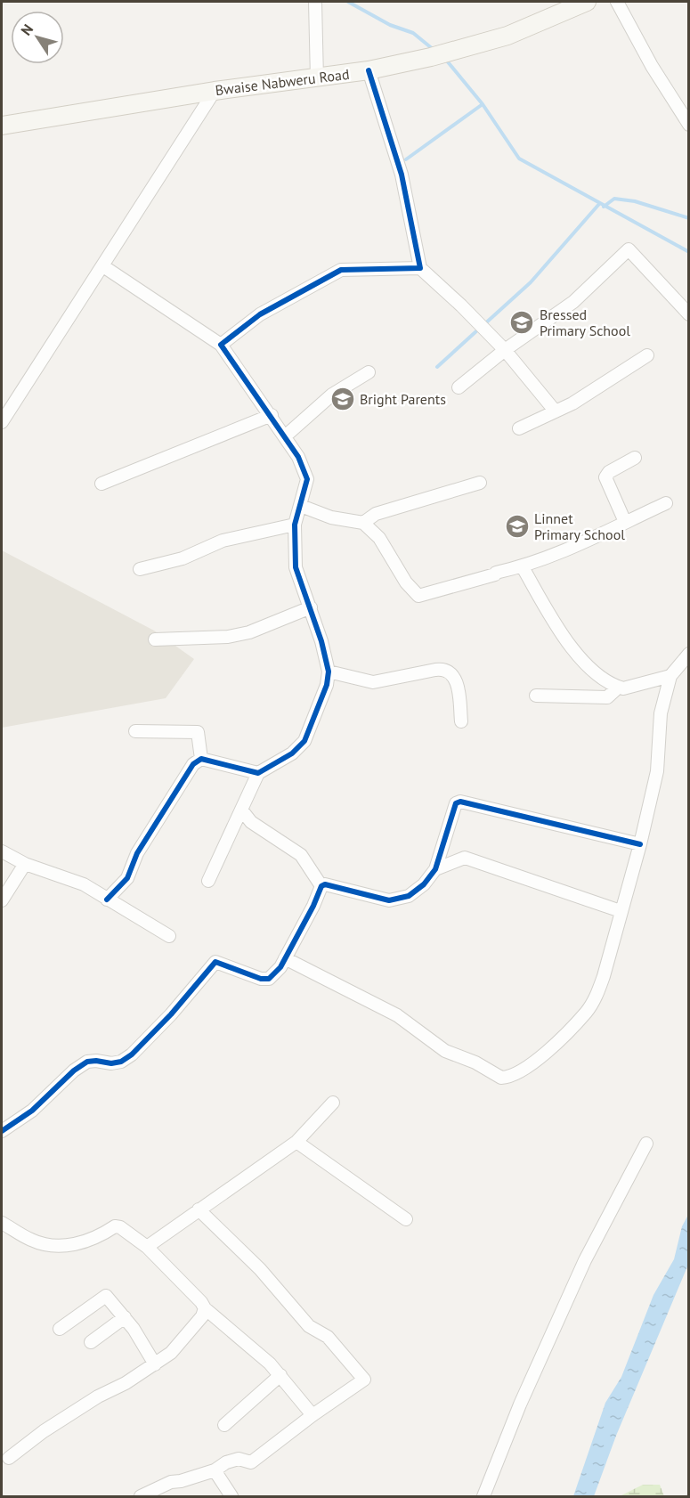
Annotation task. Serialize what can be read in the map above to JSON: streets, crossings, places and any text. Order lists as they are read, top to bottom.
{
  "streets": {
    "main road": ["Bwaise Nabweru Road"]
  },
  "places": {
    "school or university": ["Bressed Primary School", "Bright Parents", "Linnet Primary School"]
  },
  "north": "top left"
}
